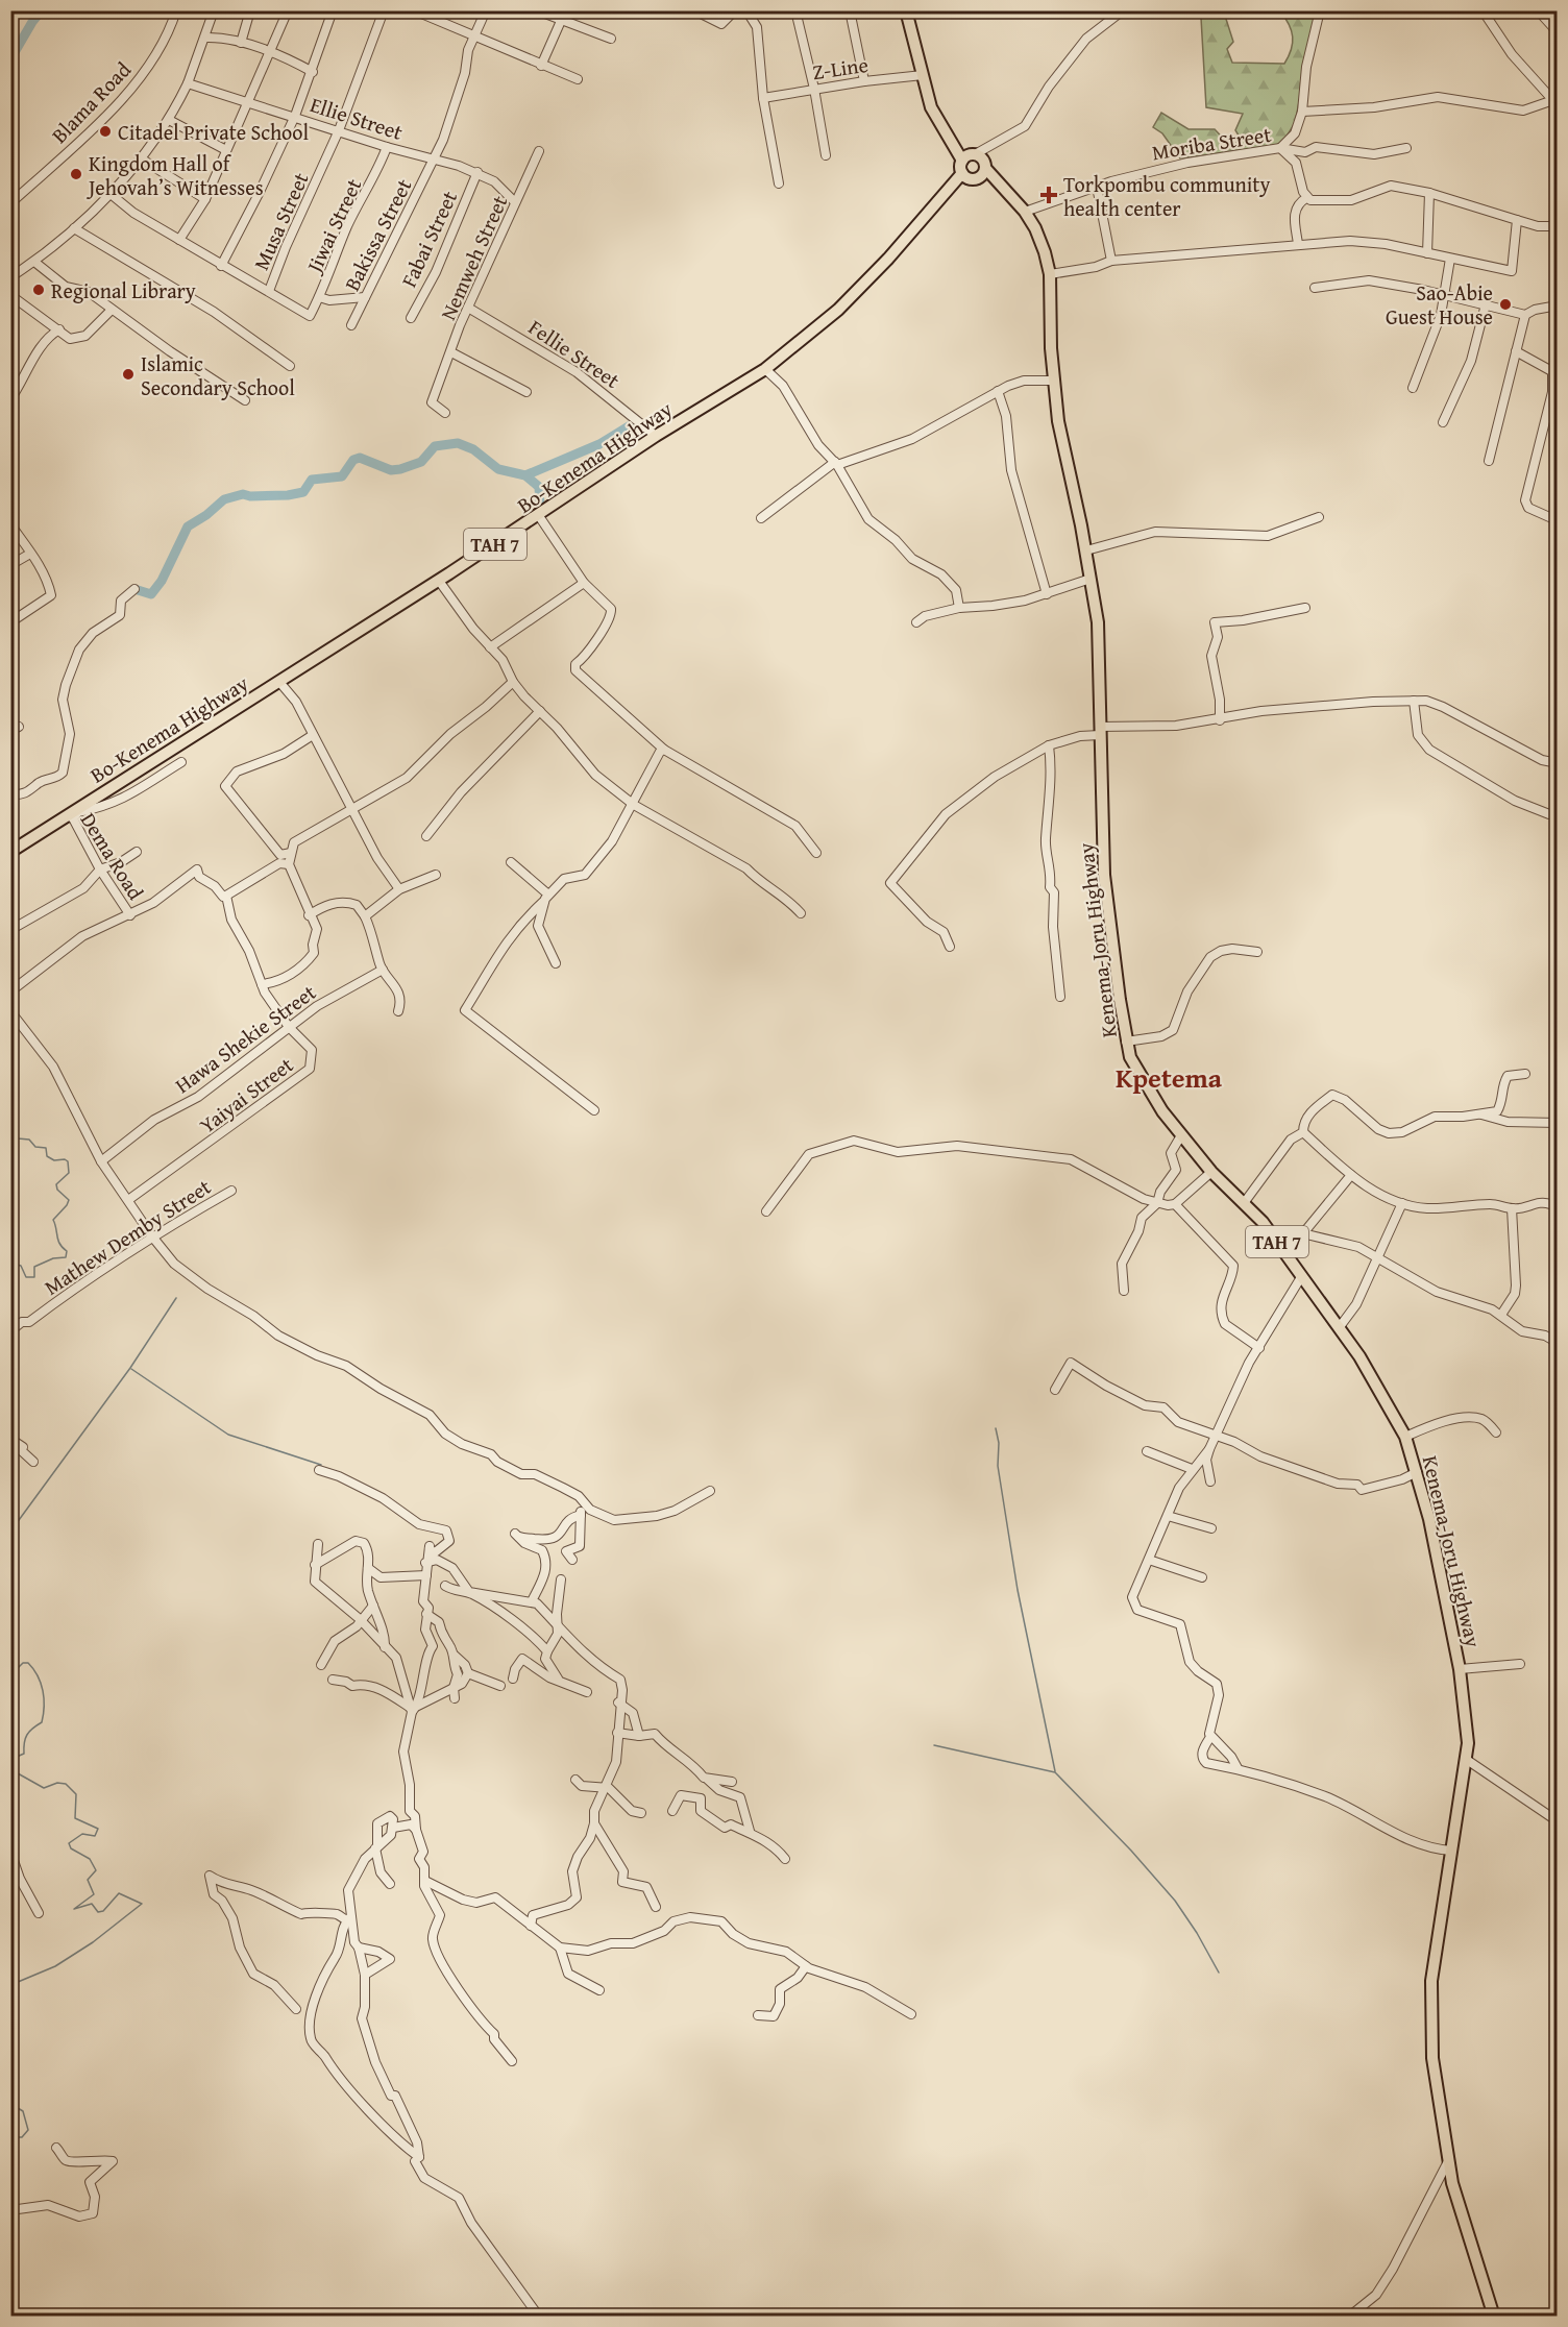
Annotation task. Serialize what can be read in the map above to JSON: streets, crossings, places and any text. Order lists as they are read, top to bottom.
{
  "streets": {
    "highway": ["Bo-Kenema Highway", "TAH 7", "Kenema-Joru Highway"],
    "street": [
      "Z-Line",
      "Blama Road",
      "Ellie Street",
      "Moriba Street",
      "Musa Street",
      "Jiwai Street",
      "Bakissa Street",
      "Fabai Street",
      "Nemweh Street",
      "Fellie Street",
      "Dema Road",
      "Hawa Shekie Street",
      "Yaiyai Street",
      "Mathew Demby Street"
    ]
  },
  "crossings": [
    ["Ellie Street", "Musa Street"],
    ["Ellie Street", "Jiwai Street"],
    ["Ellie Street", "Bakissa Street"],
    ["Ellie Street", "Fabai Street"],
    ["Ellie Street", "Nemweh Street"],
    ["Moriba Street", "Kenema-Joru Highway"],
    ["Musa Street", "Jiwai Street"],
    ["Nemweh Street", "Fellie Street"],
    ["Fellie Street", "Bo-Kenema Highway"],
    ["Bo-Kenema Highway", "Dema Road"],
    ["Hawa Shekie Street", "Yaiyai Street"]
  ],
  "districts": ["Kpetema"],
  "places": {
    "other": [
      "Citadel Private School",
      "Kingdom Hall of Jehovah’s Witnesses",
      "Regional Library",
      "Sao-Abie Guest House",
      "Islamic Secondary School"
    ],
    "health": ["Torkpombu community health center"]
  }
}
